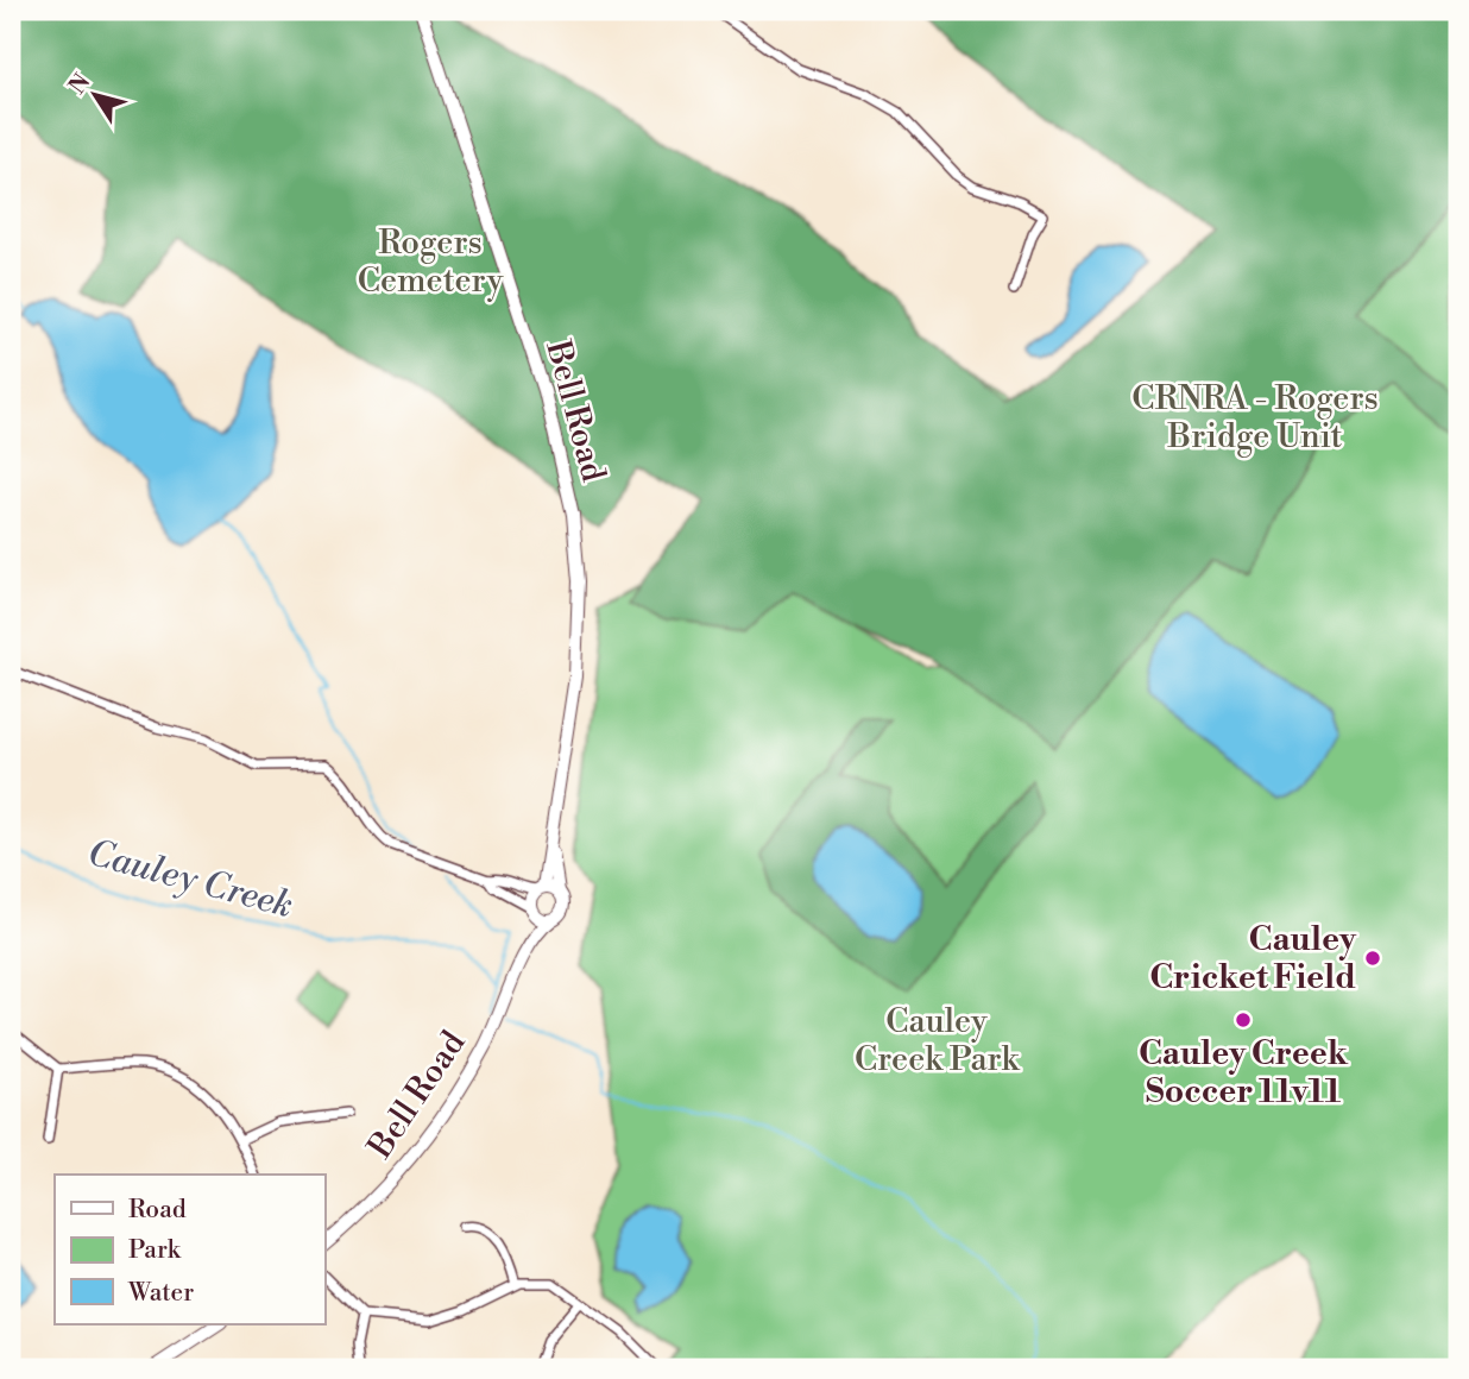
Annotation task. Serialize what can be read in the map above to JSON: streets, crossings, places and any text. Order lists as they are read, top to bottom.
{
  "streets": {
    "street": ["Bell Road"]
  },
  "water": ["Cauley Creek"],
  "parks": ["Rogers Cemetery", "CRNRA - Rogers Bridge Unit", "Cauley Creek Park"],
  "places": ["Cauley Cricket Field", "Cauley Creek Soccer 11v11"],
  "legend": ["Road", "Park", "Water"],
  "north": "top left"
}
